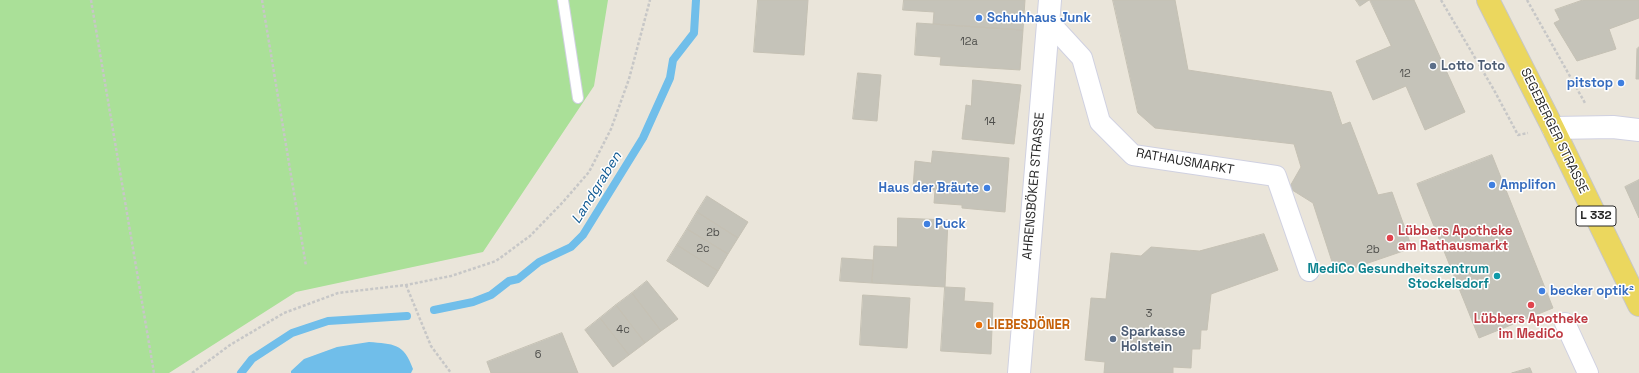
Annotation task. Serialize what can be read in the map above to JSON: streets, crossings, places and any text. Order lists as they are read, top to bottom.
{
  "streets": {
    "main road": ["SEGEBERGER STRASSE", "AHRENSBÖKER STRASSE", "L 332"],
    "street": ["RATHAUSMARKT"]
  },
  "crossings": [
    ["RATHAUSMARKT", "AHRENSBÖKER STRASSE"]
  ],
  "water": ["Landgraben"],
  "places": [
    "Schuhhaus Junk",
    "Lotto Toto",
    "pitstop",
    "Amplifon",
    "Haus der Bräute",
    "Puck",
    "Lübbers Apotheke am Rathausmarkt",
    "MediCo Gesundheitszentrum Stockelsdorf",
    "becker optik²",
    "Lübbers Apotheke im MediCo",
    "LIEBESDÖNER",
    "Sparkasse Holstein"
  ],
  "house_numbers": [
    "12a",
    "12",
    "14",
    "2b",
    "2c",
    "2b",
    "3",
    "4c",
    "6"
  ]
}
